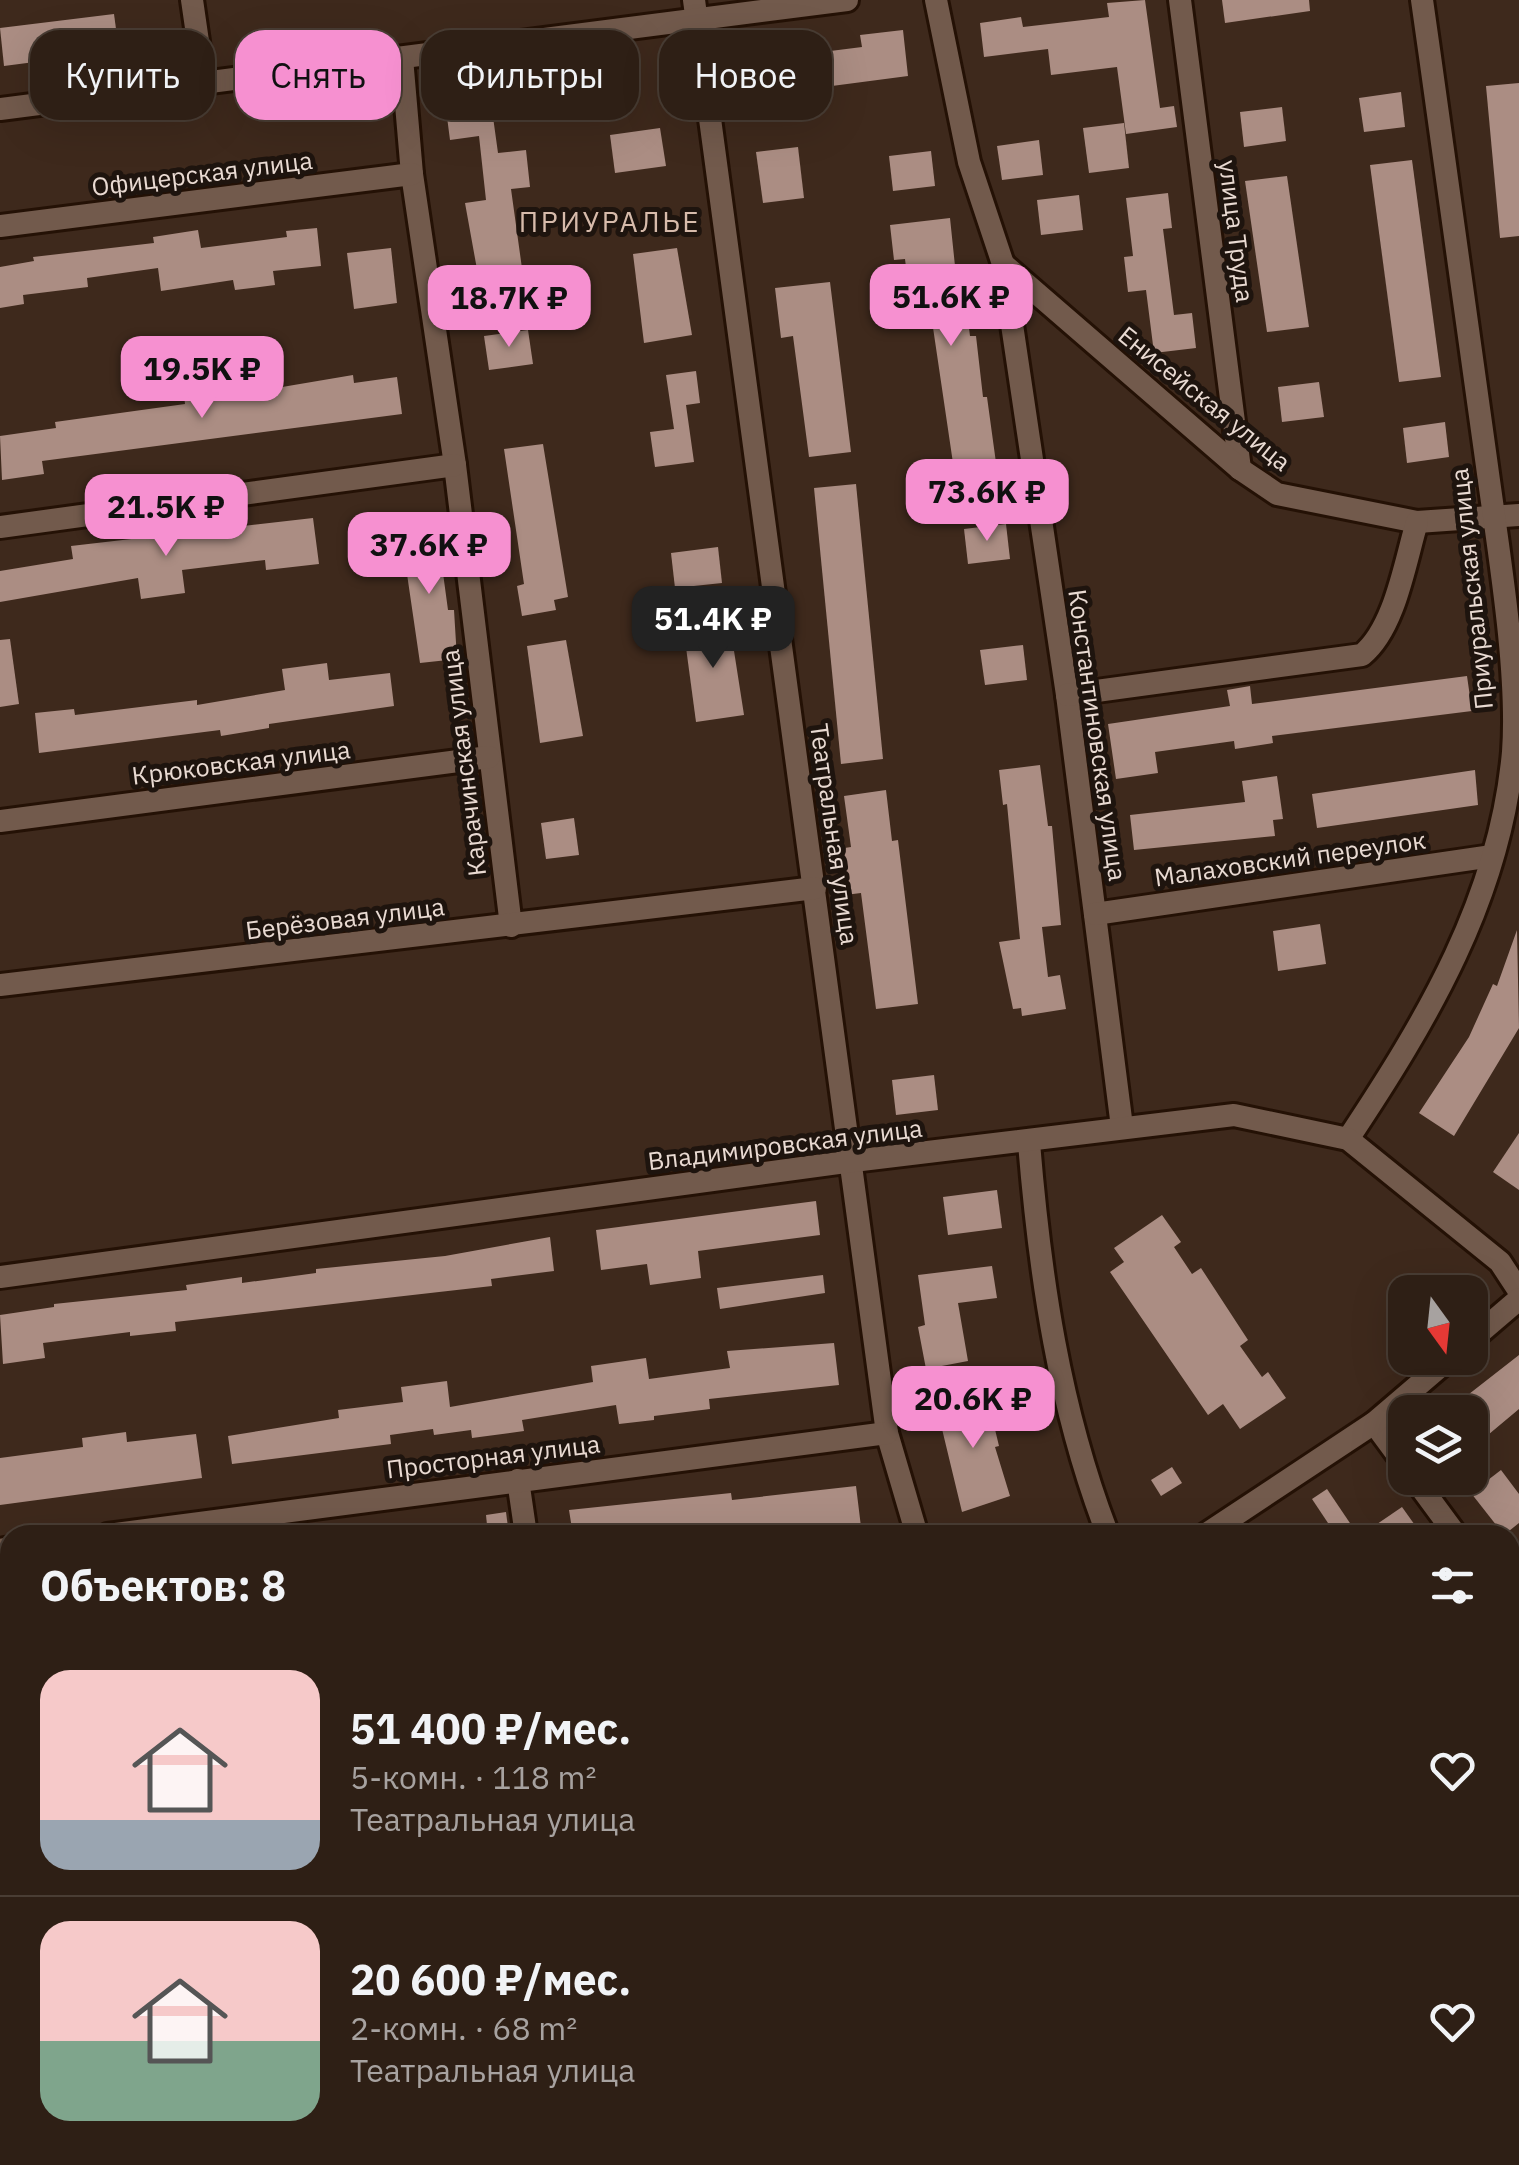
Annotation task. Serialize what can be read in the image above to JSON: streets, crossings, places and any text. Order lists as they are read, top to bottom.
{
  "streets": {
    "street": [
      "Офицерская улица",
      "улица Труда",
      "Енисейская улица",
      "Приуральская улица",
      "Константиновская улица",
      "Крюковская улица",
      "Карачинская улица",
      "Театральная улица",
      "Малаховский переулок",
      "Берёзовая улица",
      "Владимировская улица",
      "Просторная улица"
    ]
  },
  "crossings": [
    ["Офицерская улица", "Карачинская улица"],
    ["улица Труда", "Енисейская улица"],
    ["Енисейская улица", "Приуральская улица"],
    ["Енисейская улица", "Константиновская улица"],
    ["Приуральская улица", "Малаховский переулок"],
    ["Приуральская улица", "Владимировская улица"],
    ["Константиновская улица", "Малаховский переулок"],
    ["Константиновская улица", "Владимировская улица"],
    ["Крюковская улица", "Карачинская улица"],
    ["Карачинская улица", "Берёзовая улица"],
    ["Театральная улица", "Берёзовая улица"],
    ["Театральная улица", "Владимировская улица"],
    ["Театральная улица", "Просторная улица"]
  ],
  "districts": ["ПРИУРАЛЬЕ"],
  "north": "bottom",
  "page": {
    "chip": [
      "Купить",
      "Снять",
      "Фильтры",
      "Новое"
    ],
    "price": [
      "51.6K ₽",
      "18.7K ₽",
      "19.5K ₽",
      "73.6K ₽",
      "21.5K ₽",
      "37.6K ₽",
      "51.4K ₽",
      "20.6K ₽"
    ],
    "heading": "Объектов: 8",
    "list": [
      {
        "name": "51 400 ₽/мес.",
        "note": "5-комн. · 118 m² · Театральная улица"
      },
      {
        "name": "20 600 ₽/мес.",
        "note": "2-комн. · 68 m² · Театральная улица"
      }
    ]
  }
}
